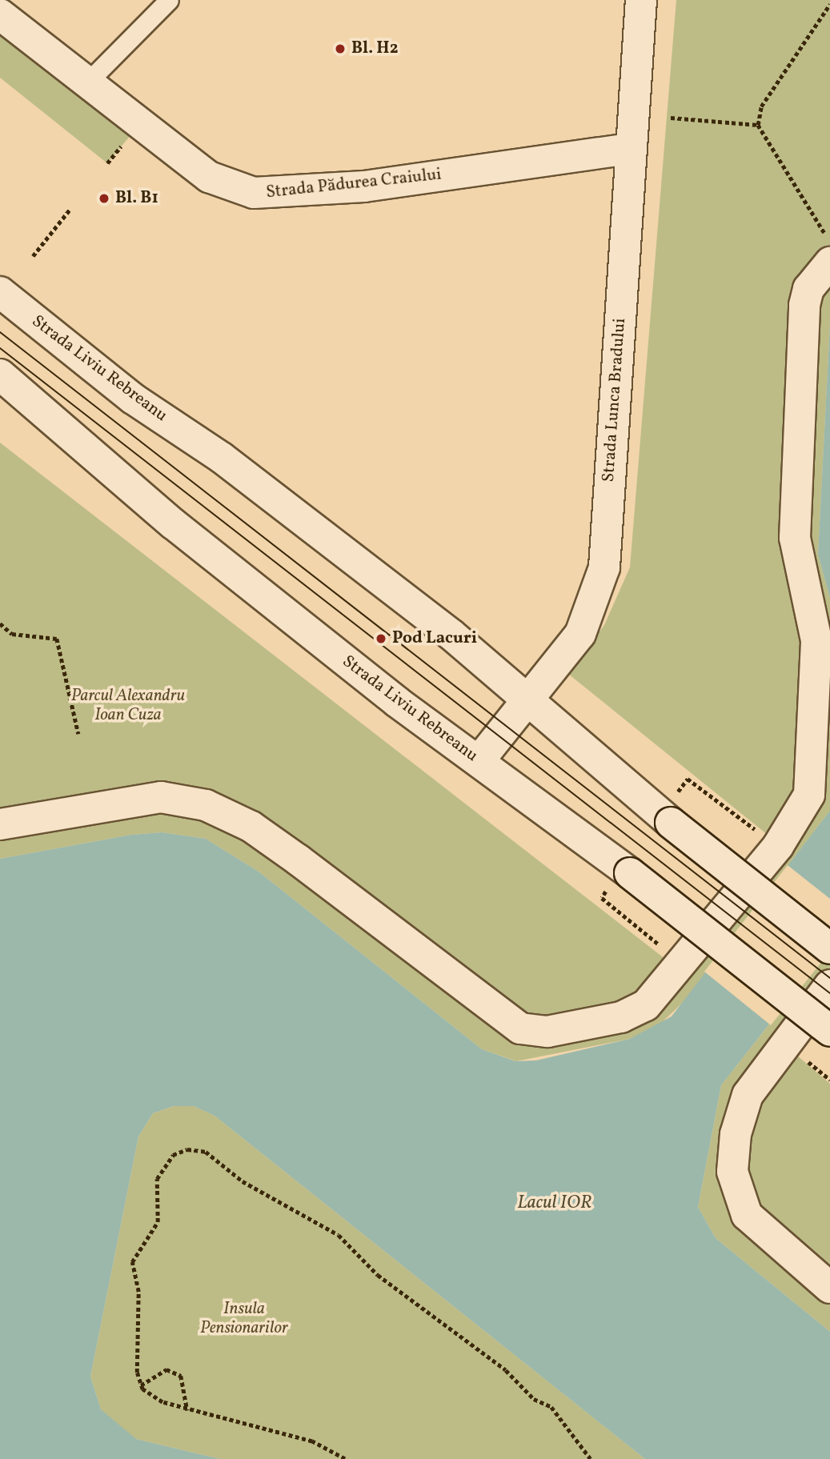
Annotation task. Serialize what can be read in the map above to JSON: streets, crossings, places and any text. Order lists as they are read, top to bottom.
{
  "streets": {
    "street": ["Strada Pădurea Craiului", "Strada Liviu Rebreanu", "Strada Lunca Bradului"]
  },
  "crossings": [
    ["Strada Pădurea Craiului", "Strada Lunca Bradului"],
    ["Strada Liviu Rebreanu", "Strada Lunca Bradului"]
  ],
  "water": ["Lacul IOR"],
  "parks": ["Parcul Alexandru Ioan Cuza", "Insula Pensionarilor"],
  "places": ["Bl. H2", "Bl. B1", "Pod Lacuri"]
}
